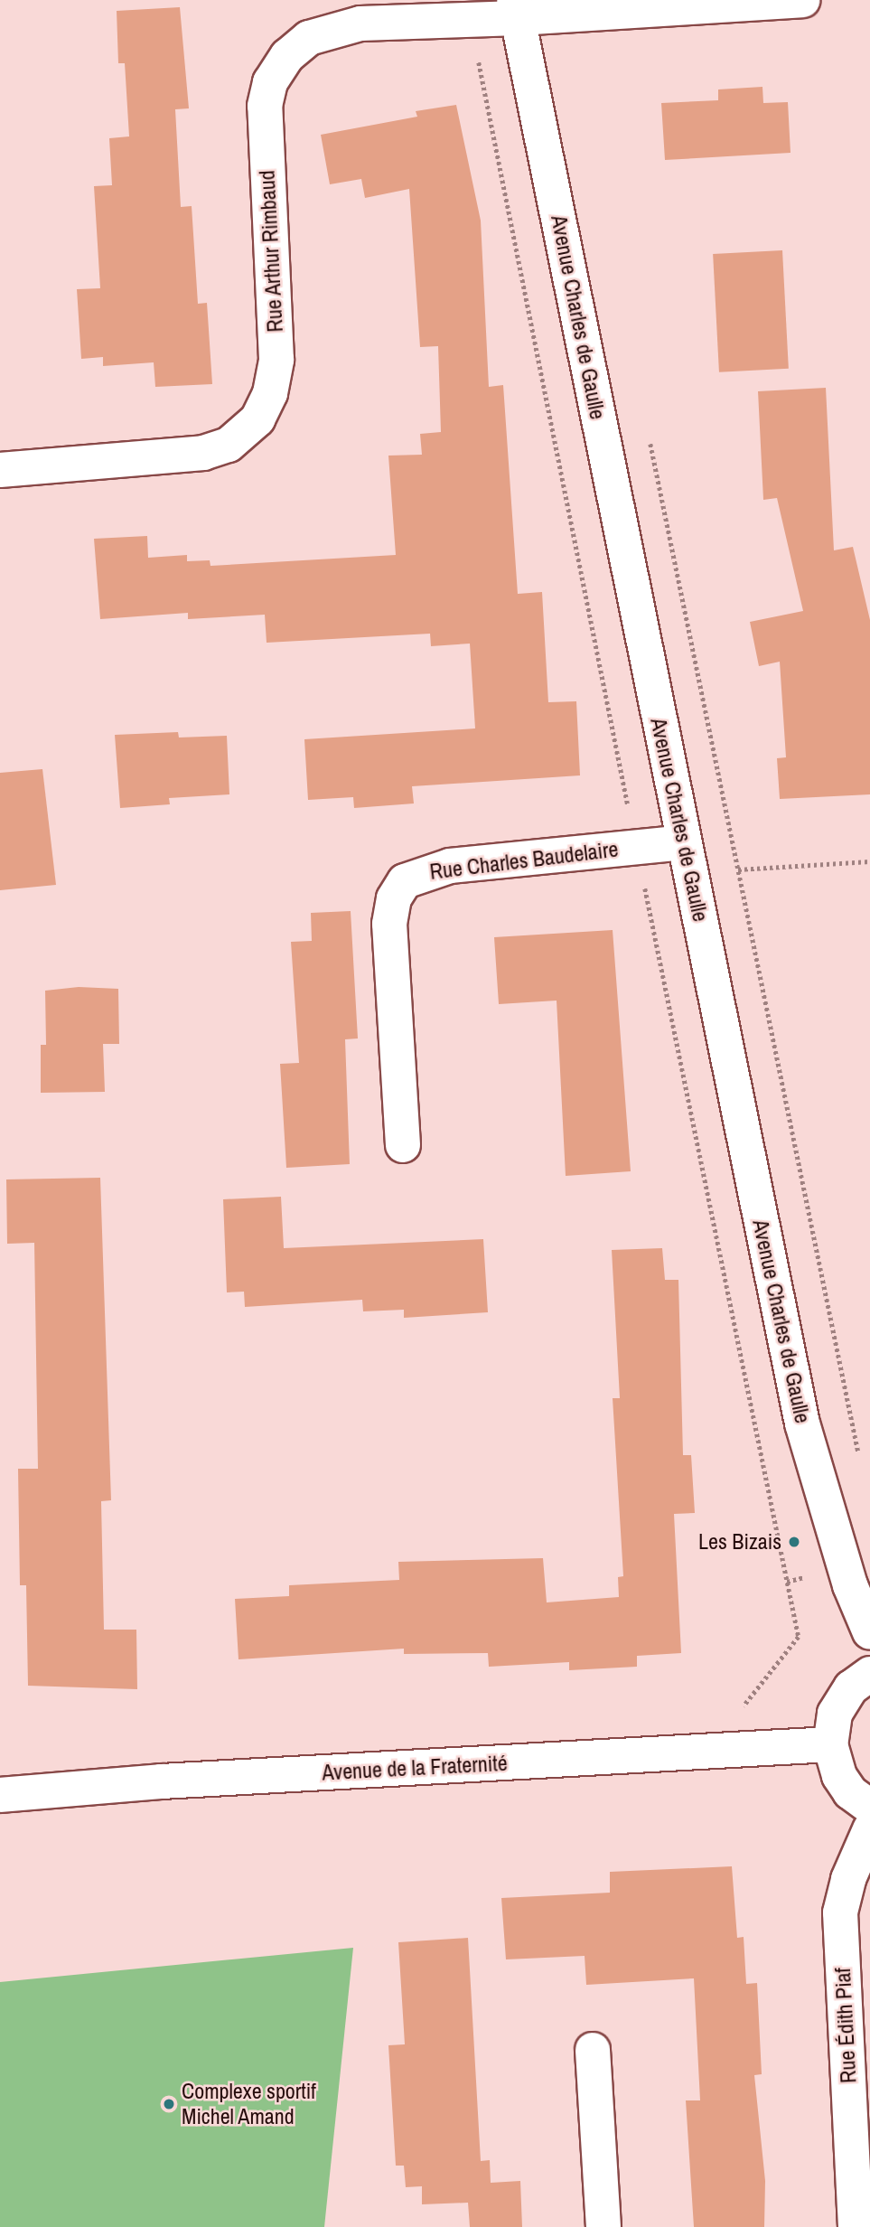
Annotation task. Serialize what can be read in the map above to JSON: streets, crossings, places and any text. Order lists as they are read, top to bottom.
{
  "streets": {
    "street": [
      "Rue Arthur Rimbaud",
      "Avenue Charles de Gaulle",
      "Rue Charles Baudelaire",
      "Avenue de la Fraternité",
      "Rue Édith Piaf"
    ]
  },
  "crossings": [
    ["Rue Arthur Rimbaud", "Avenue Charles de Gaulle"],
    ["Avenue Charles de Gaulle", "Rue Charles Baudelaire"]
  ],
  "places": ["Les Bizais", "Complexe sportif Michel Amand"]
}
